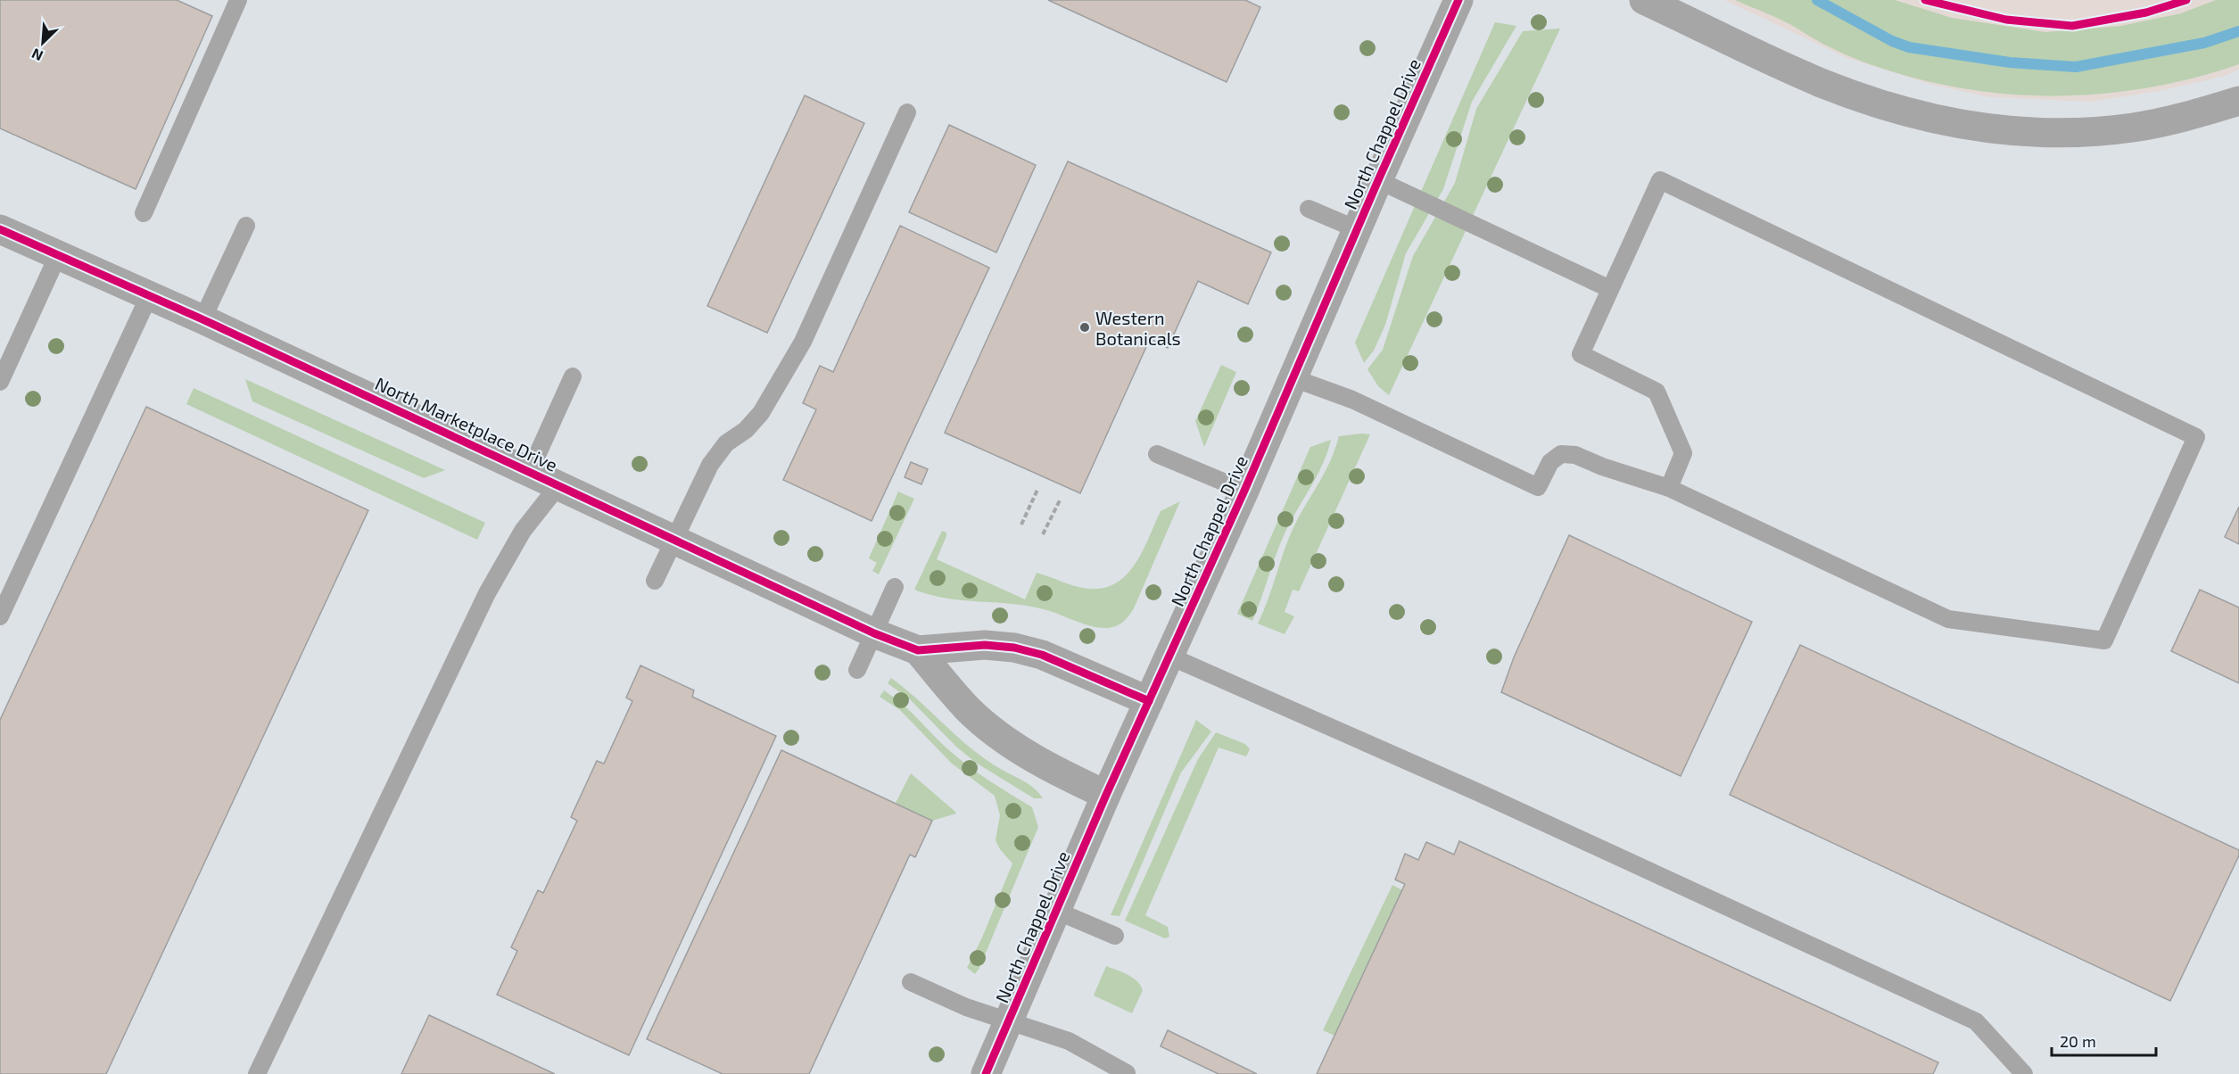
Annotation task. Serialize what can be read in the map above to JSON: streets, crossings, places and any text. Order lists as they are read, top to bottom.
{
  "streets": {
    "street": ["North Chappel Drive", "North Marketplace Drive"]
  },
  "places": ["Western Botanicals"],
  "scale_bar": "20 m",
  "north": "bottom left"
}
